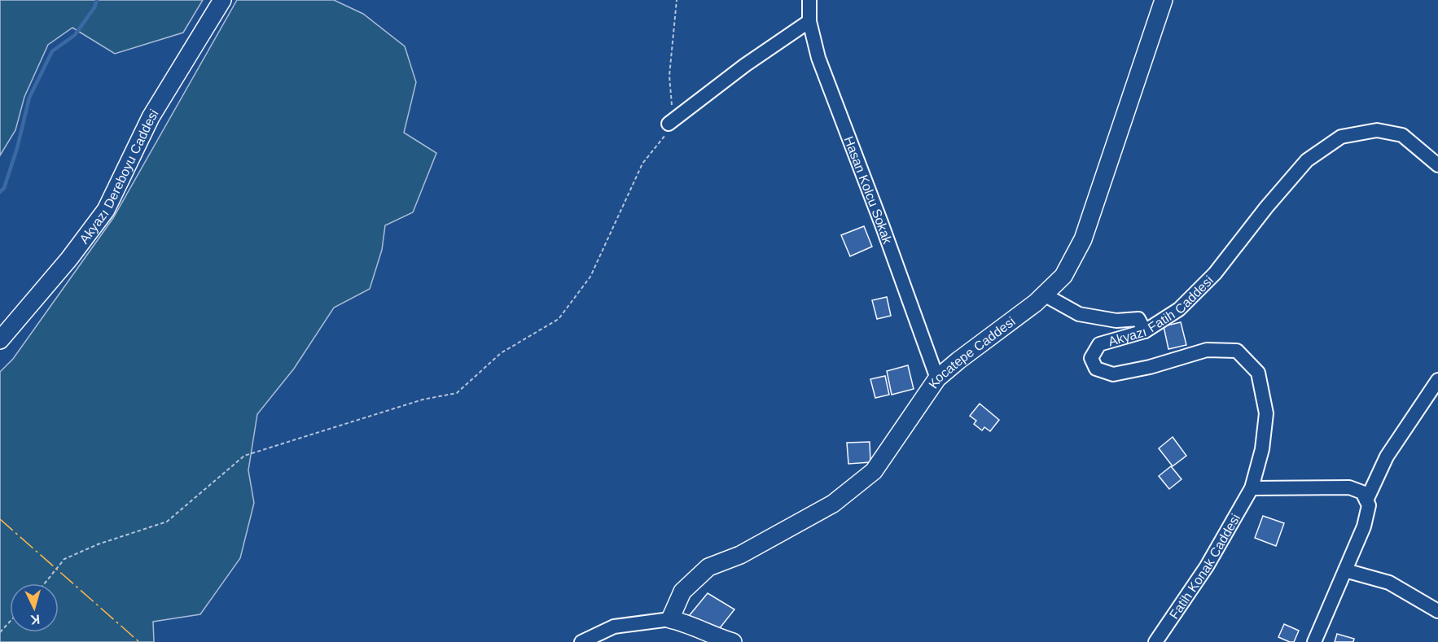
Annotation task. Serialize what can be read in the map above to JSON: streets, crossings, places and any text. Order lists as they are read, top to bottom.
{
  "streets": {
    "main road": ["Akyazı Dereboyu Caddesi", "Kocatepe Caddesi"],
    "street": ["Hasan Kolcu Sokak", "Akyazı Fatih Caddesi", "Fatih Konak Caddesi"]
  },
  "crossings": [
    ["Hasan Kolcu Sokak", "Kocatepe Caddesi"],
    ["Akyazı Fatih Caddesi", "Fatih Konak Caddesi"]
  ],
  "north": "bottom"
}
